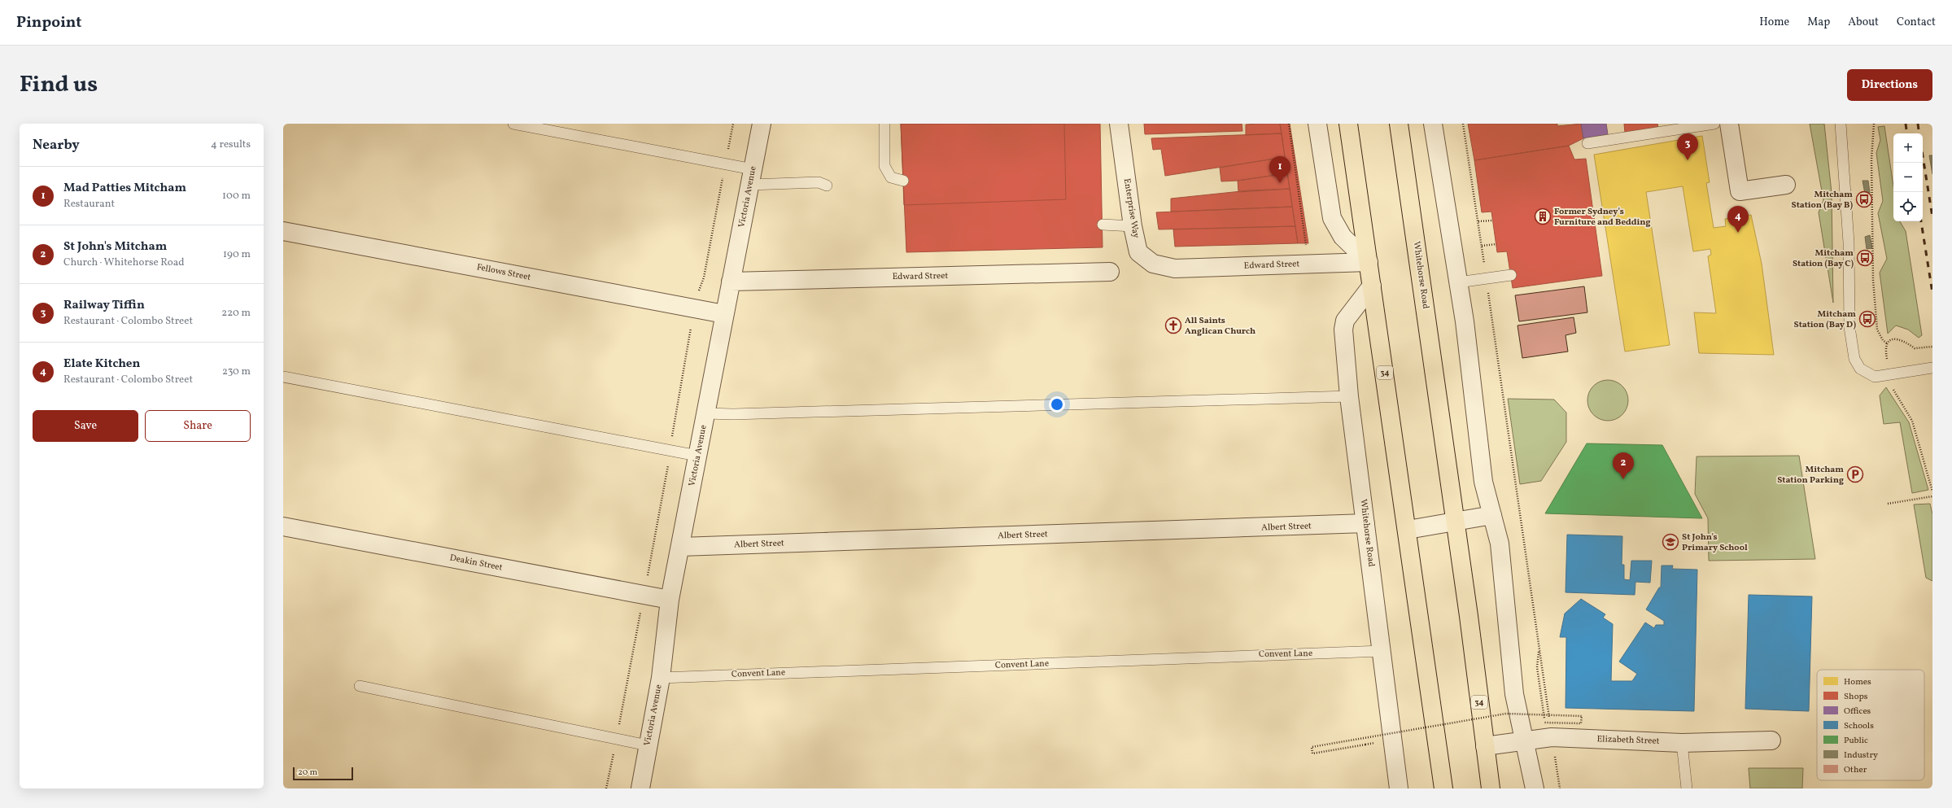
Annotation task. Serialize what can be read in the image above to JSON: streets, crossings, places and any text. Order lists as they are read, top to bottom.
{
  "streets": {
    "highway": ["Whitehorse Road", "34"],
    "street": [
      "Victoria Avenue",
      "Enterprise Way",
      "Edward Street",
      "Fellows Street",
      "Albert Street",
      "Deakin Street",
      "Elizabeth Street"
    ],
    "lane": ["Convent Lane"]
  },
  "crossings": [
    ["Victoria Avenue", "Edward Street"],
    ["Victoria Avenue", "Fellows Street"],
    ["Victoria Avenue", "Albert Street"],
    ["Victoria Avenue", "Deakin Street"],
    ["Victoria Avenue", "Convent Lane"],
    ["Enterprise Way", "Edward Street"],
    ["Edward Street", "34"],
    ["Whitehorse Road", "34"],
    ["Whitehorse Road", "Albert Street"],
    ["Whitehorse Road", "Convent Lane"],
    ["Whitehorse Road", "Elizabeth Street"]
  ],
  "places": {
    "bus stop": ["Mitcham Station (Bay B)", "Mitcham Station (Bay C)", "Mitcham Station (Bay D)"],
    "building": ["Former Sydney's Furniture and Bedding"],
    "church": ["All Saints Anglican Church"],
    "parking": ["Mitcham Station Parking"],
    "school or university": ["St John's Primary School"]
  },
  "legend": [
    "Homes",
    "Shops",
    "Offices",
    "Schools",
    "Public",
    "Industry",
    "Other"
  ],
  "scale_bar": "20 m",
  "page": {
    "header": "Pinpoint",
    "nav": [
      "Home",
      "Map",
      "About",
      "Contact"
    ],
    "title": "Find us",
    "buttons": [
      "Directions",
      ["Save", "Share"]
    ],
    "heading": ["Nearby", "4 results"],
    "map_buttons": ["+", "−"],
    "pins": [
      "3",
      "1",
      "4",
      "2"
    ],
    "list": [
      {
        "mark": "1",
        "name": "Mad Patties Mitcham",
        "note": "Restaurant",
        "value": "100 m"
      },
      {
        "mark": "2",
        "name": "St John's Mitcham",
        "note": "Church · Whitehorse Road",
        "value": "190 m"
      },
      {
        "mark": "3",
        "name": "Railway Tiffin",
        "note": "Restaurant · Colombo Street",
        "value": "220 m"
      },
      {
        "mark": "4",
        "name": "Elate Kitchen",
        "note": "Restaurant · Colombo Street",
        "value": "230 m"
      }
    ],
    "scale": "20 m"
  }
}
